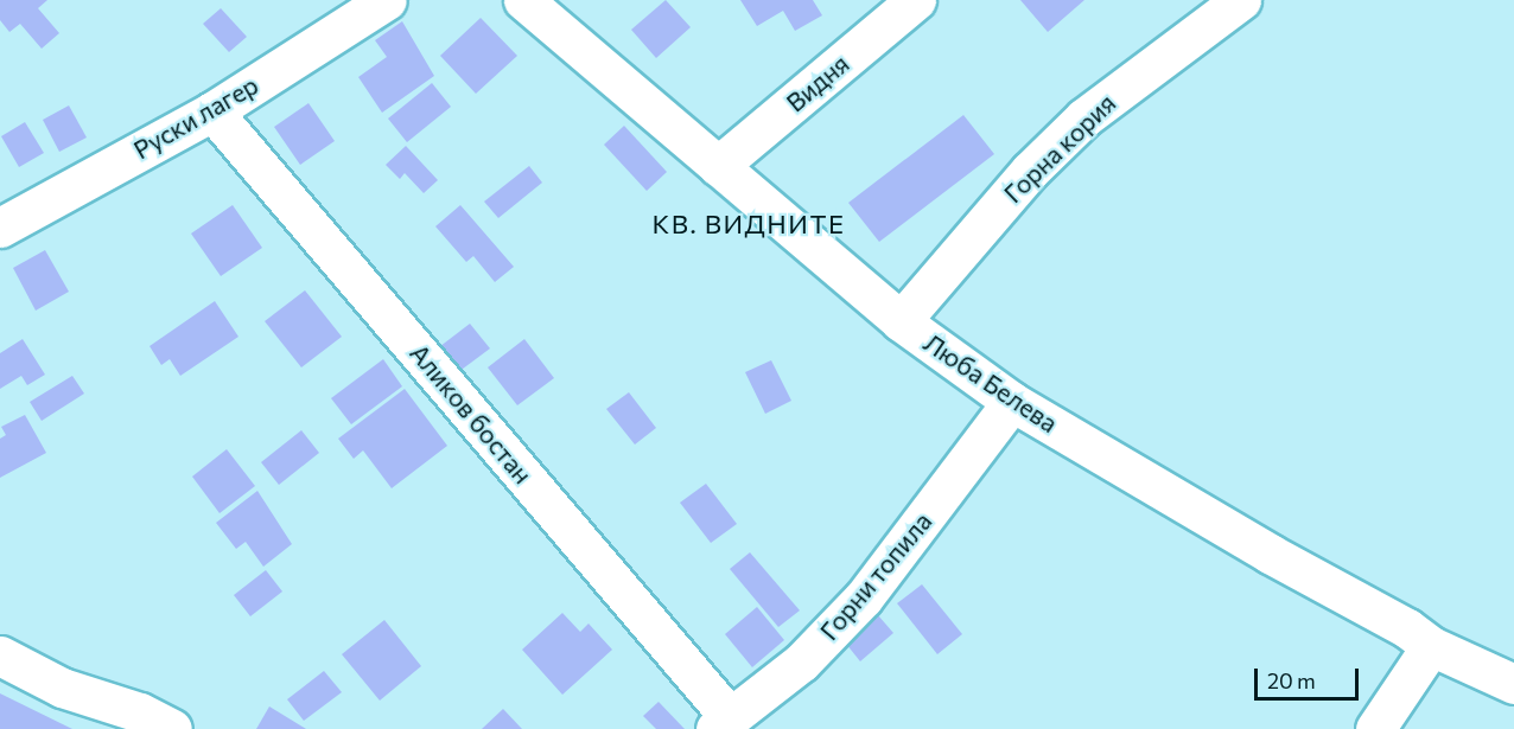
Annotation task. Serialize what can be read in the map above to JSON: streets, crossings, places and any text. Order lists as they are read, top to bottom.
{
  "streets": {
    "street": [
      "Видня",
      "Руски лагер",
      "Горна кория",
      "Люба Белева",
      "Аликов бостан",
      "Горни топила"
    ]
  },
  "crossings": [
    ["Видня", "Люба Белева"],
    ["Руски лагер", "Аликов бостан"],
    ["Горна кория", "Люба Белева"],
    ["Люба Белева", "Горни топила"],
    ["Аликов бостан", "Горни топила"]
  ],
  "districts": ["КВ. ВИДНИТЕ"],
  "scale_bar": "20 m"
}
